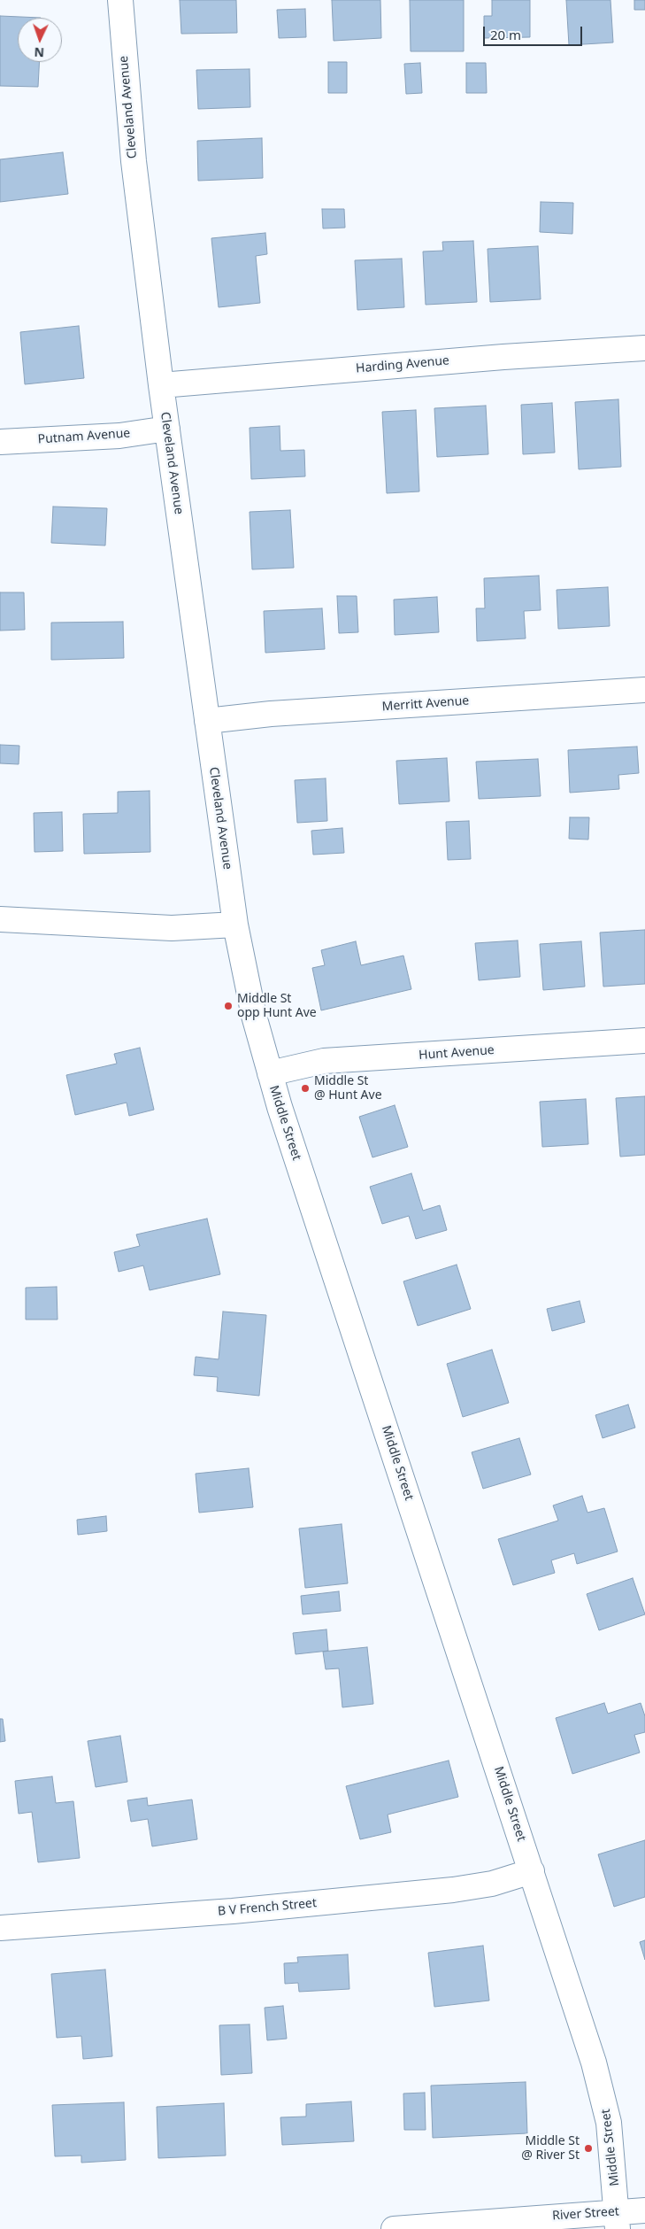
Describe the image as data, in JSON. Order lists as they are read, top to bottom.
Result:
{
  "streets": {
    "street": [
      "Cleveland Avenue",
      "Harding Avenue",
      "Putnam Avenue",
      "Merritt Avenue",
      "Hunt Avenue",
      "Middle Street",
      "B V French Street",
      "River Street"
    ]
  },
  "crossings": [
    ["Cleveland Avenue", "Harding Avenue"],
    ["Cleveland Avenue", "Putnam Avenue"],
    ["Cleveland Avenue", "Merritt Avenue"],
    ["Cleveland Avenue", "Middle Street"],
    ["Hunt Avenue", "Middle Street"],
    ["Middle Street", "B V French Street"],
    ["Middle Street", "River Street"]
  ],
  "places": ["Middle St opp Hunt Ave", "Middle St @ Hunt Ave", "Middle St @ River St"],
  "scale_bar": "20 m",
  "north": "bottom"
}
